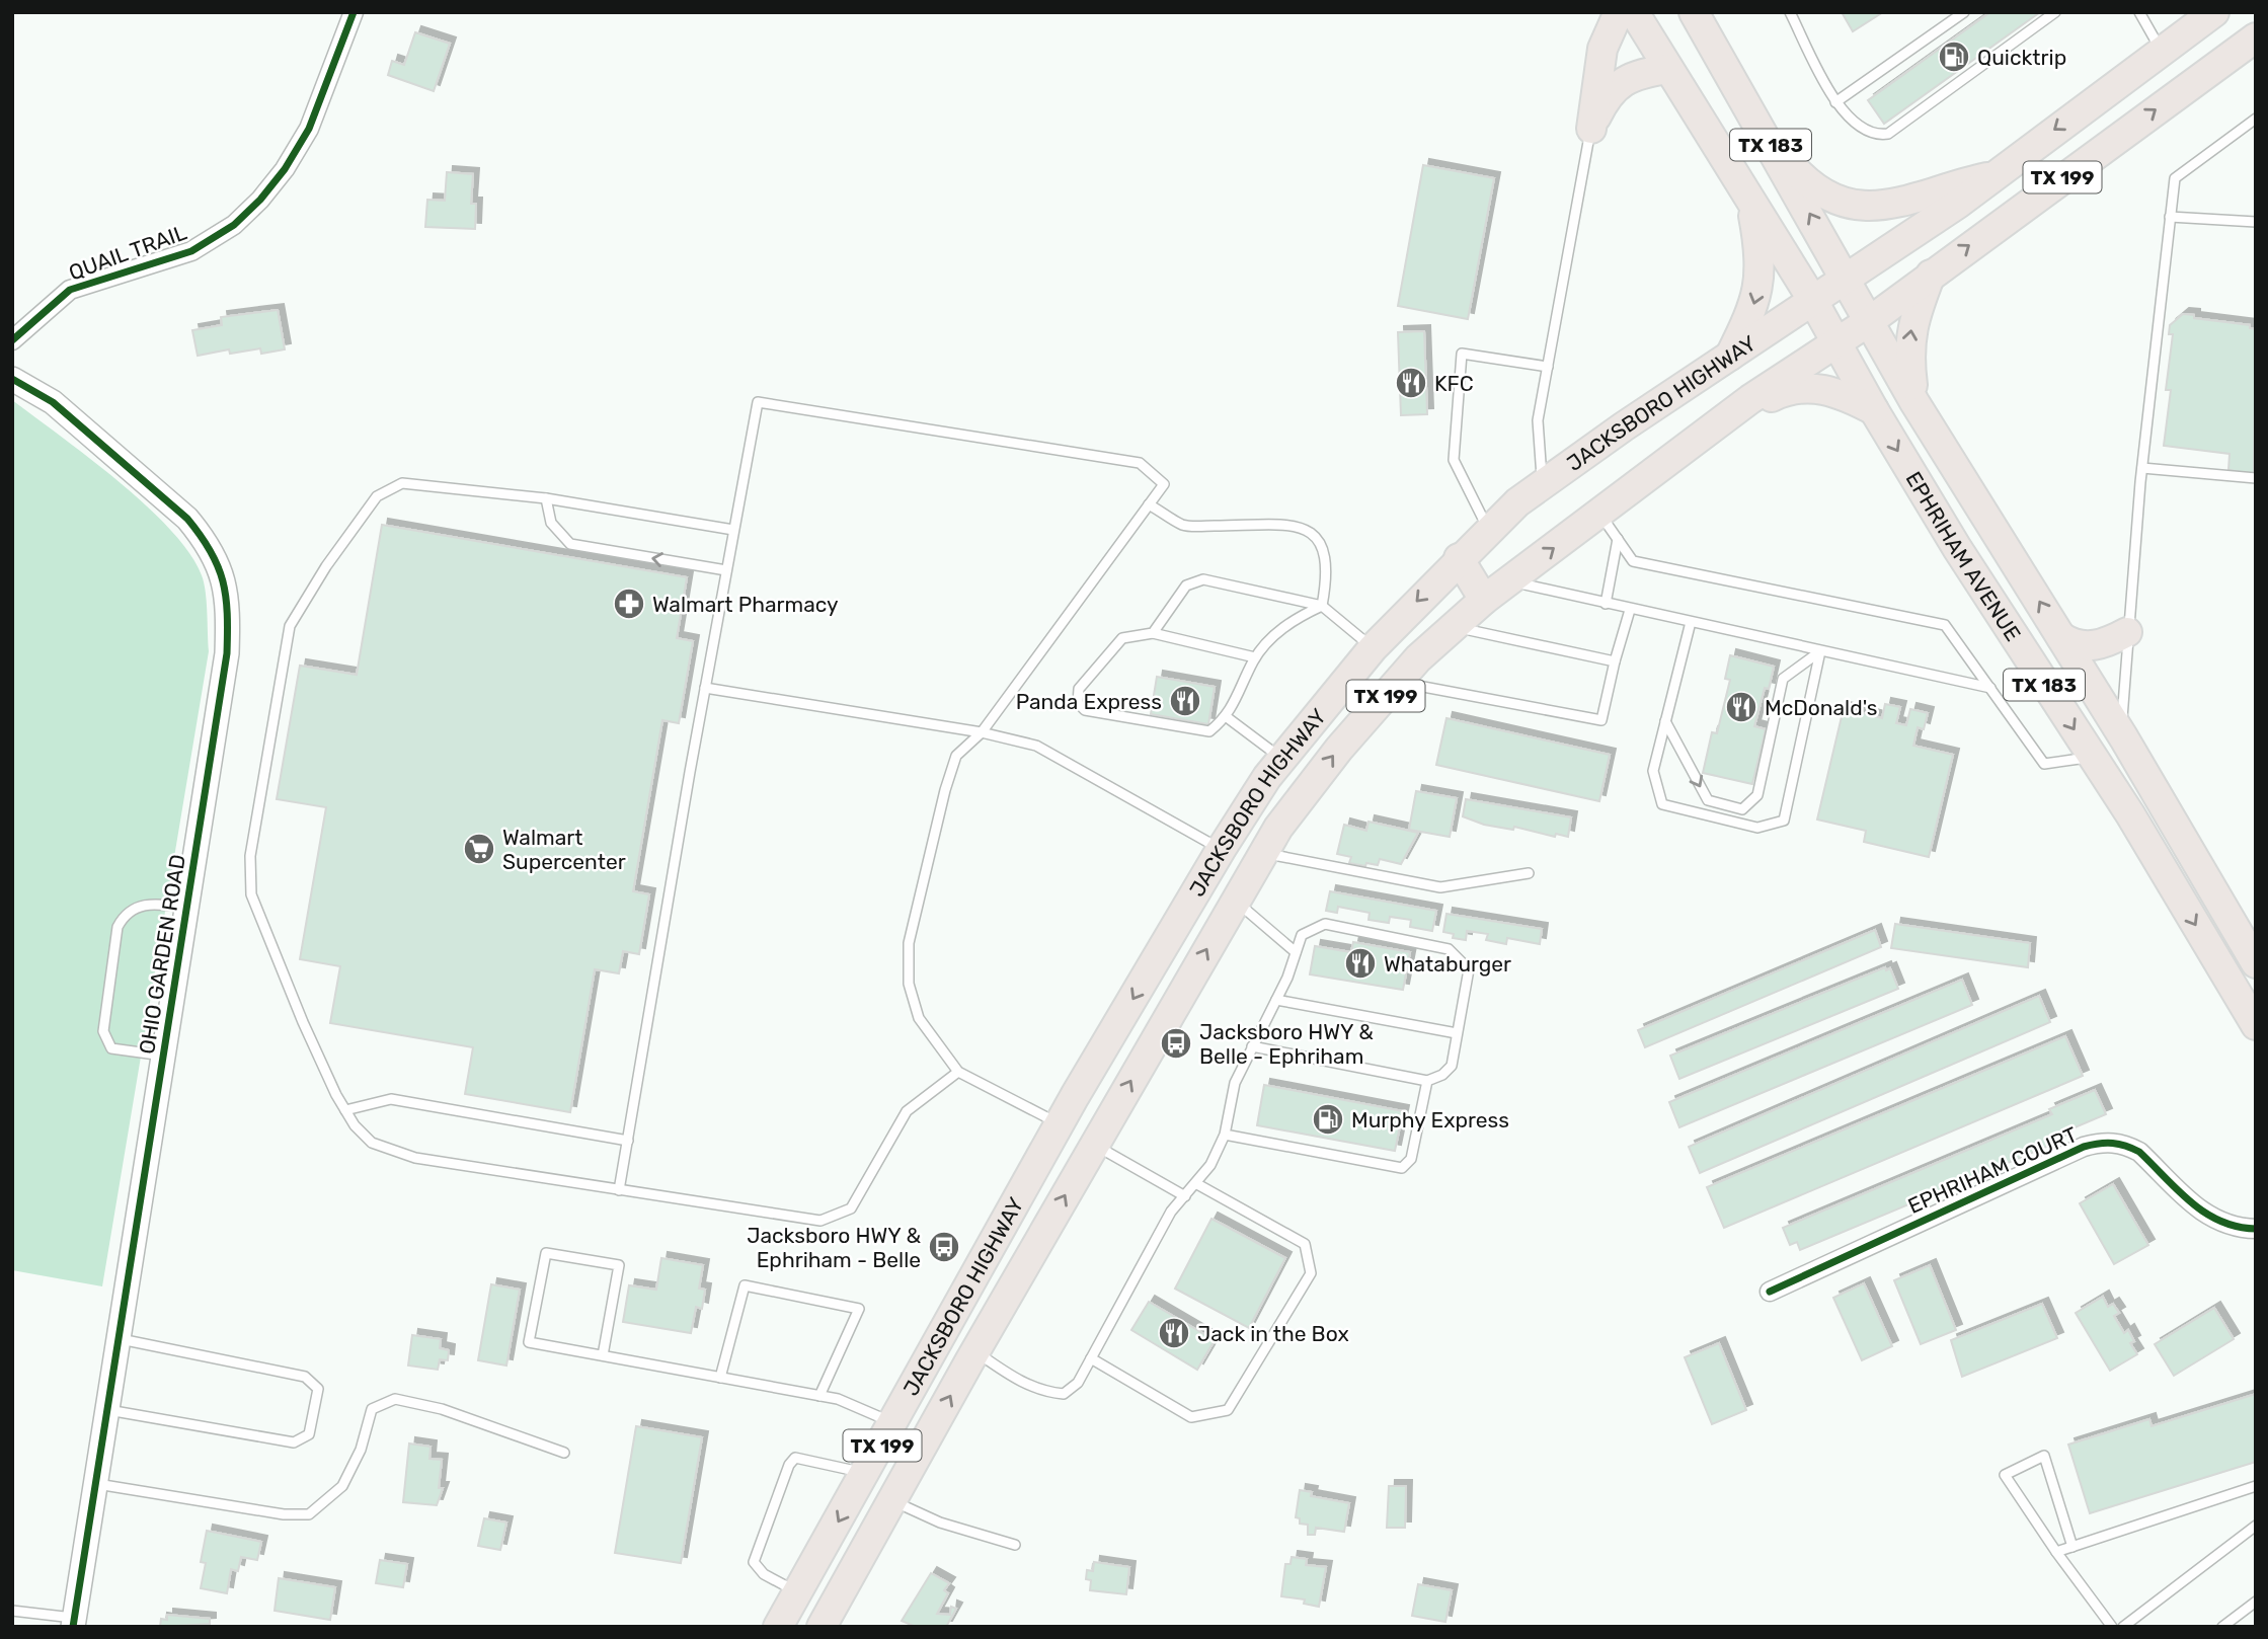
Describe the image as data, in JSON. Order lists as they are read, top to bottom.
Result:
{
  "streets": {
    "main road": [
      "TX 183",
      "TX 199",
      "JACKSBORO HIGHWAY",
      "EPHRIHAM AVENUE"
    ],
    "street": ["QUAIL TRAIL", "OHIO GARDEN ROAD", "EPHRIHAM COURT"]
  },
  "crossings": [
    ["TX 183", "JACKSBORO HIGHWAY"],
    ["TX 183", "EPHRIHAM AVENUE"],
    ["JACKSBORO HIGHWAY", "EPHRIHAM AVENUE"]
  ],
  "places": {
    "fuel station": ["Quicktrip", "Murphy Express"],
    "restaurant": [
      "KFC",
      "Panda Express",
      "McDonald's",
      "Whataburger",
      "Jack in the Box"
    ],
    "pharmacy": ["Walmart Pharmacy"],
    "supermarket": ["Walmart Supercenter"],
    "bus stop": ["Jacksboro HWY & Belle - Ephriham", "Jacksboro HWY & Ephriham - Belle"]
  }
}
